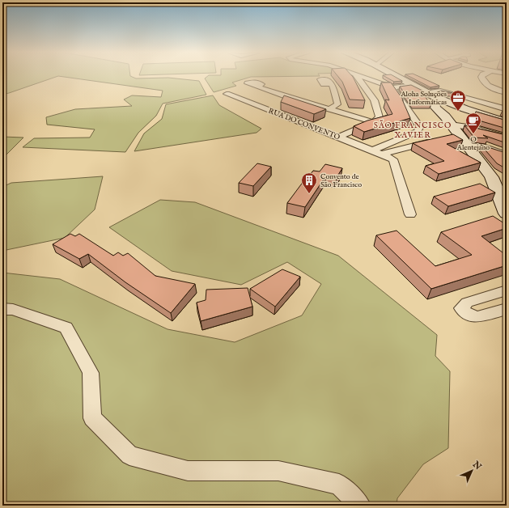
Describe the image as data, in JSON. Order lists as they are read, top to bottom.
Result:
{
  "streets": {
    "street": ["RUA DO CONVENTO"]
  },
  "districts": ["SÃO FRANCISCO XAVIER"],
  "places": {
    "office": ["Aloha Soluções Informáticas"],
    "cafe": ["O Alentejano"],
    "building": ["Convento de São Francisco"]
  },
  "north": "top right"
}
